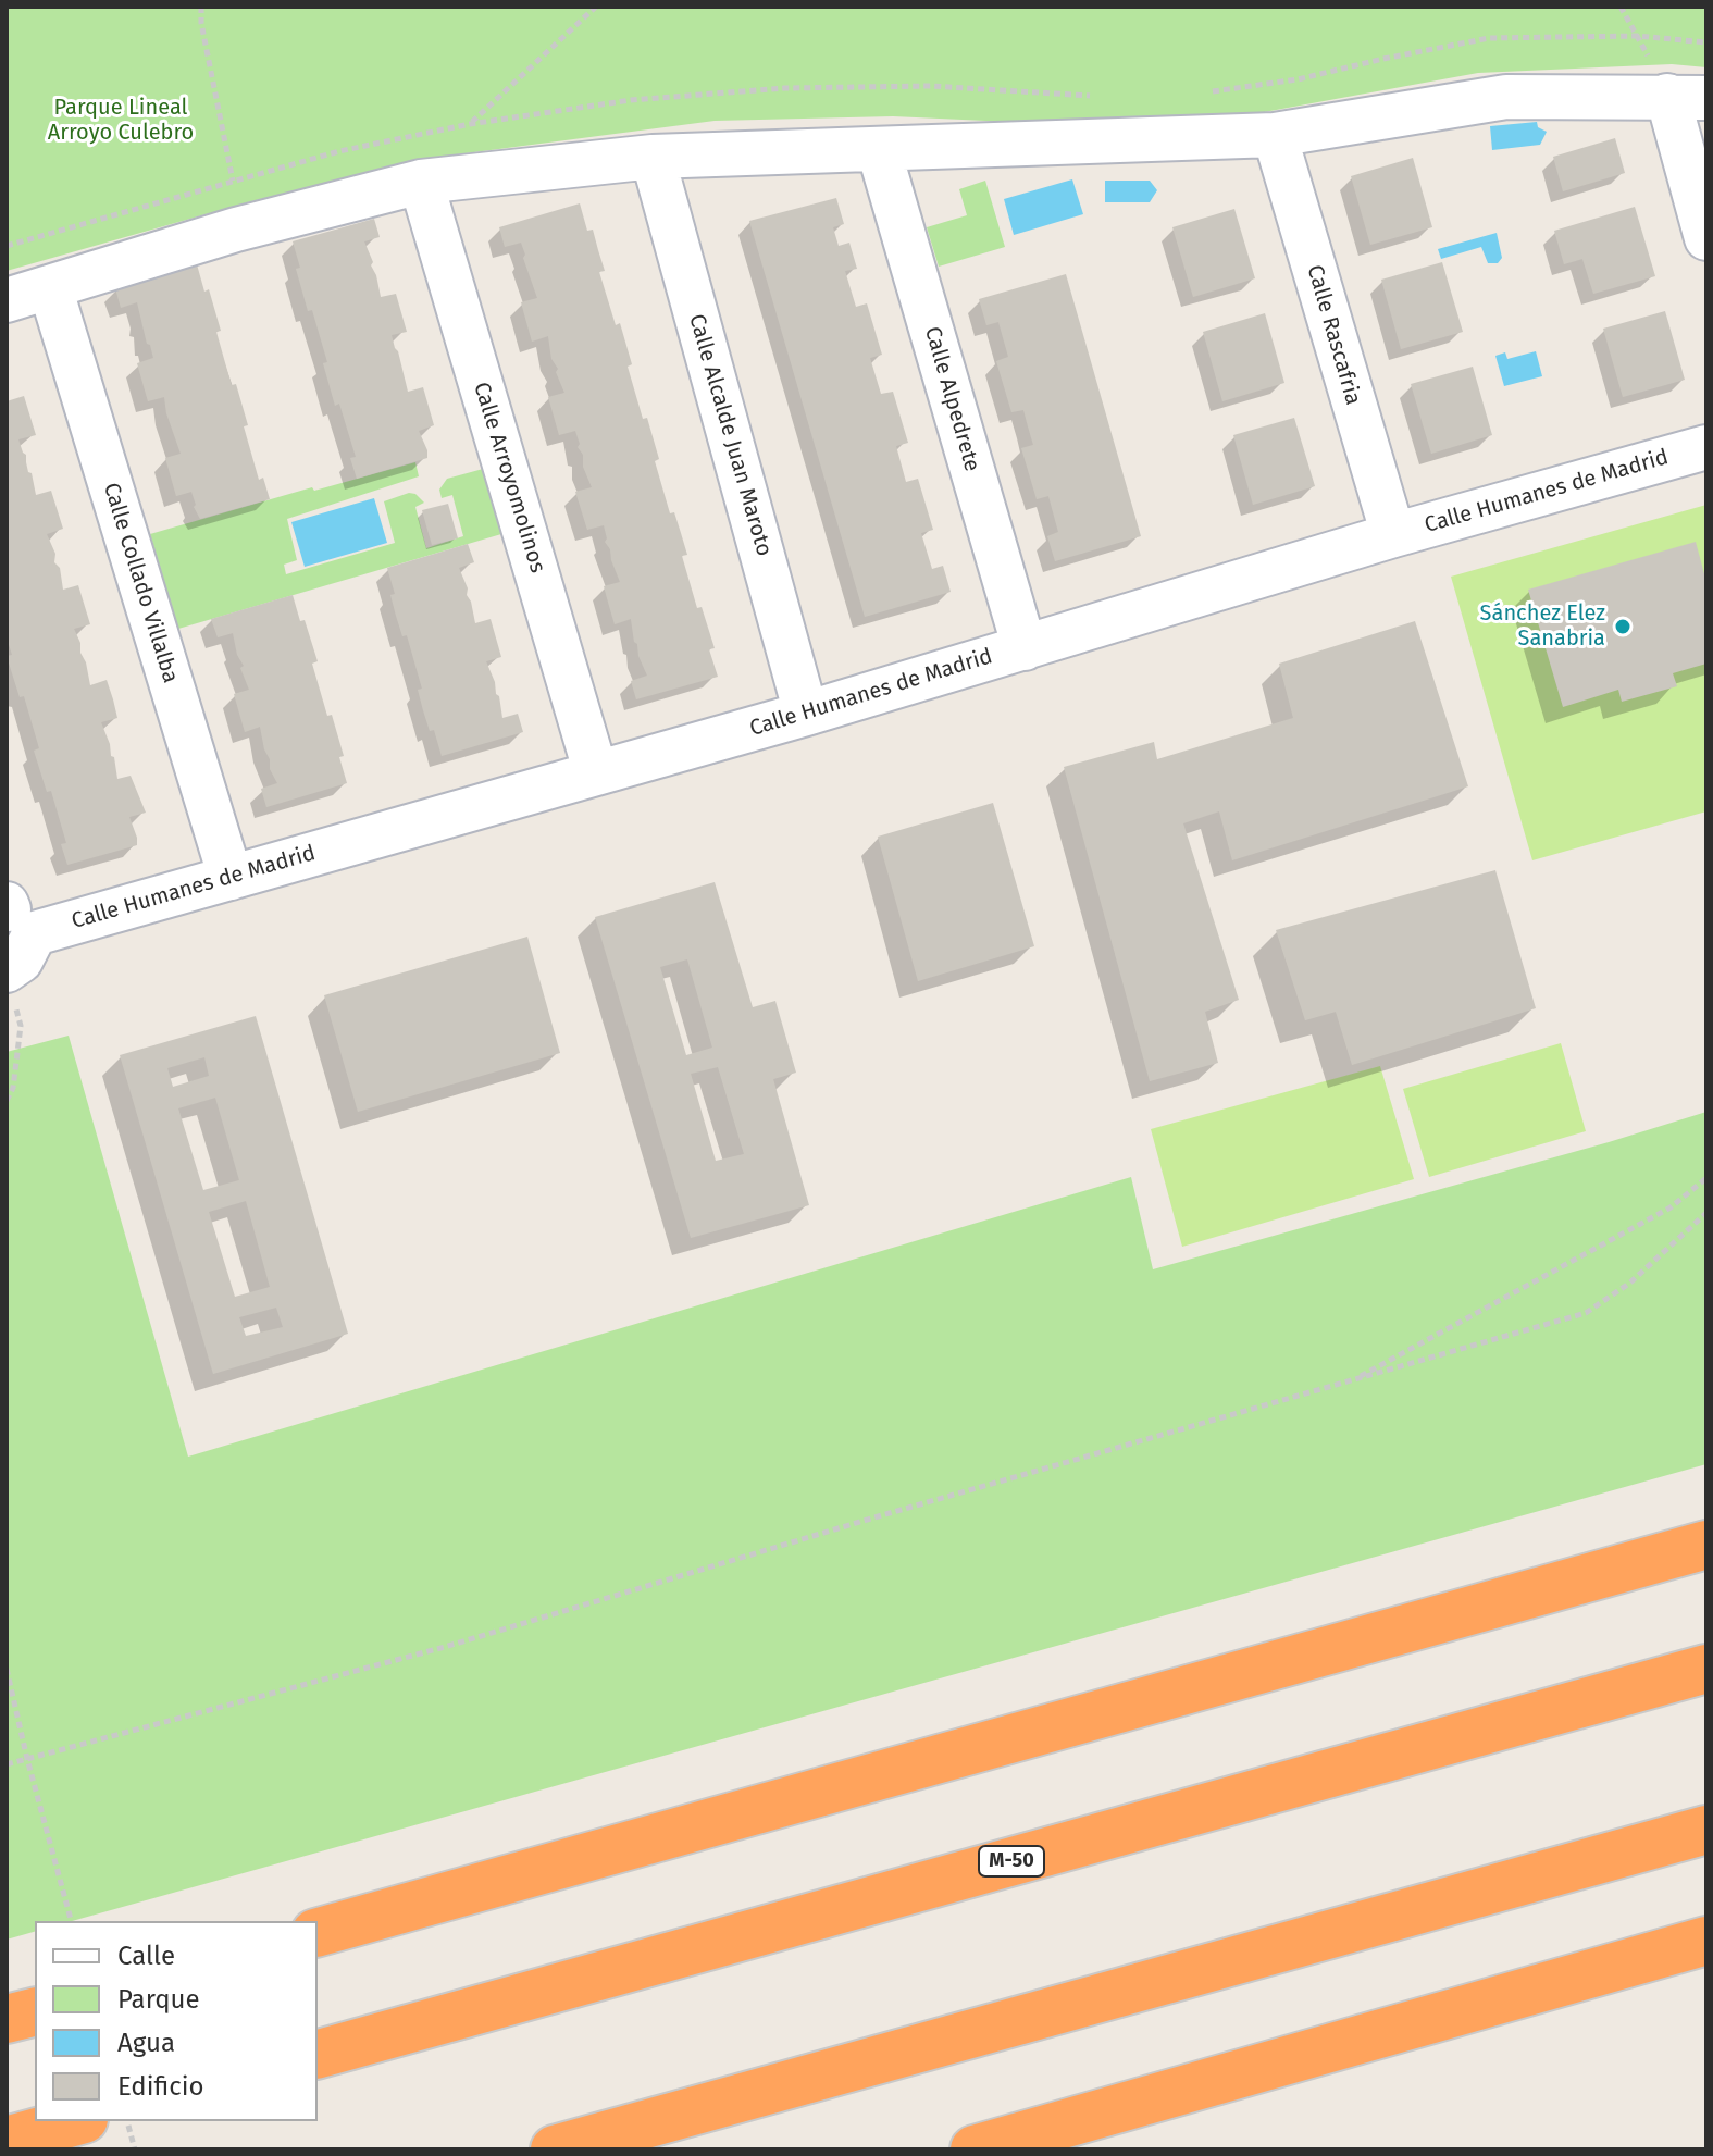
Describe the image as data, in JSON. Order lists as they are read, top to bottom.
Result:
{
  "streets": {
    "highway": ["M-50"],
    "street": [
      "Calle Rascafria",
      "Calle Alpedrete",
      "Calle Alcalde Juan Maroto",
      "Calle Arroyomolinos",
      "Calle Humanes de Madrid",
      "Calle Collado Villalba"
    ]
  },
  "crossings": [
    ["Calle Rascafria", "Calle Humanes de Madrid"],
    ["Calle Alpedrete", "Calle Humanes de Madrid"],
    ["Calle Alcalde Juan Maroto", "Calle Humanes de Madrid"],
    ["Calle Arroyomolinos", "Calle Humanes de Madrid"],
    ["Calle Humanes de Madrid", "Calle Collado Villalba"]
  ],
  "parks": ["Parque Lineal Arroyo Culebro"],
  "places": ["Sánchez Elez Sanabria"],
  "legend": [
    "Calle",
    "Parque",
    "Agua",
    "Edificio"
  ]
}
